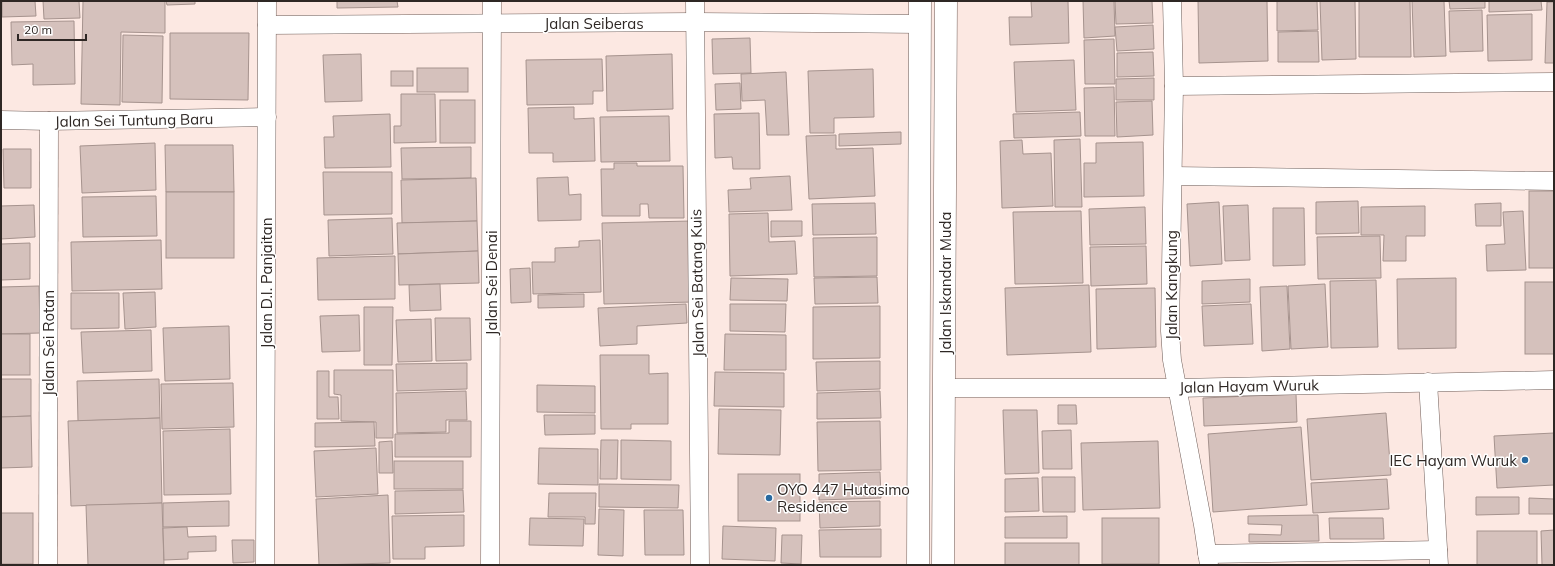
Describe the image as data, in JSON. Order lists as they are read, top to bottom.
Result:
{
  "streets": {
    "main road": ["Jalan Iskandar Muda"],
    "street": [
      "Jalan Seiberas",
      "Jalan Sei Tuntung Baru",
      "Jalan D.I. Panjaitan",
      "Jalan Sei Denai",
      "Jalan Sei Batang Kuis",
      "Jalan Kangkung",
      "Jalan Sei Rotan",
      "Jalan Hayam Wuruk"
    ]
  },
  "crossings": [
    ["Jalan Seiberas", "Jalan D.I. Panjaitan"],
    ["Jalan Seiberas", "Jalan Sei Denai"],
    ["Jalan Seiberas", "Jalan Sei Batang Kuis"],
    ["Jalan Seiberas", "Jalan Iskandar Muda"],
    ["Jalan Sei Tuntung Baru", "Jalan D.I. Panjaitan"],
    ["Jalan Sei Tuntung Baru", "Jalan Sei Rotan"],
    ["Jalan Iskandar Muda", "Jalan Hayam Wuruk"],
    ["Jalan Kangkung", "Jalan Hayam Wuruk"]
  ],
  "places": ["IEC Hayam Wuruk", "OYO 447 Hutasimo Residence"],
  "scale_bar": "20 m"
}
